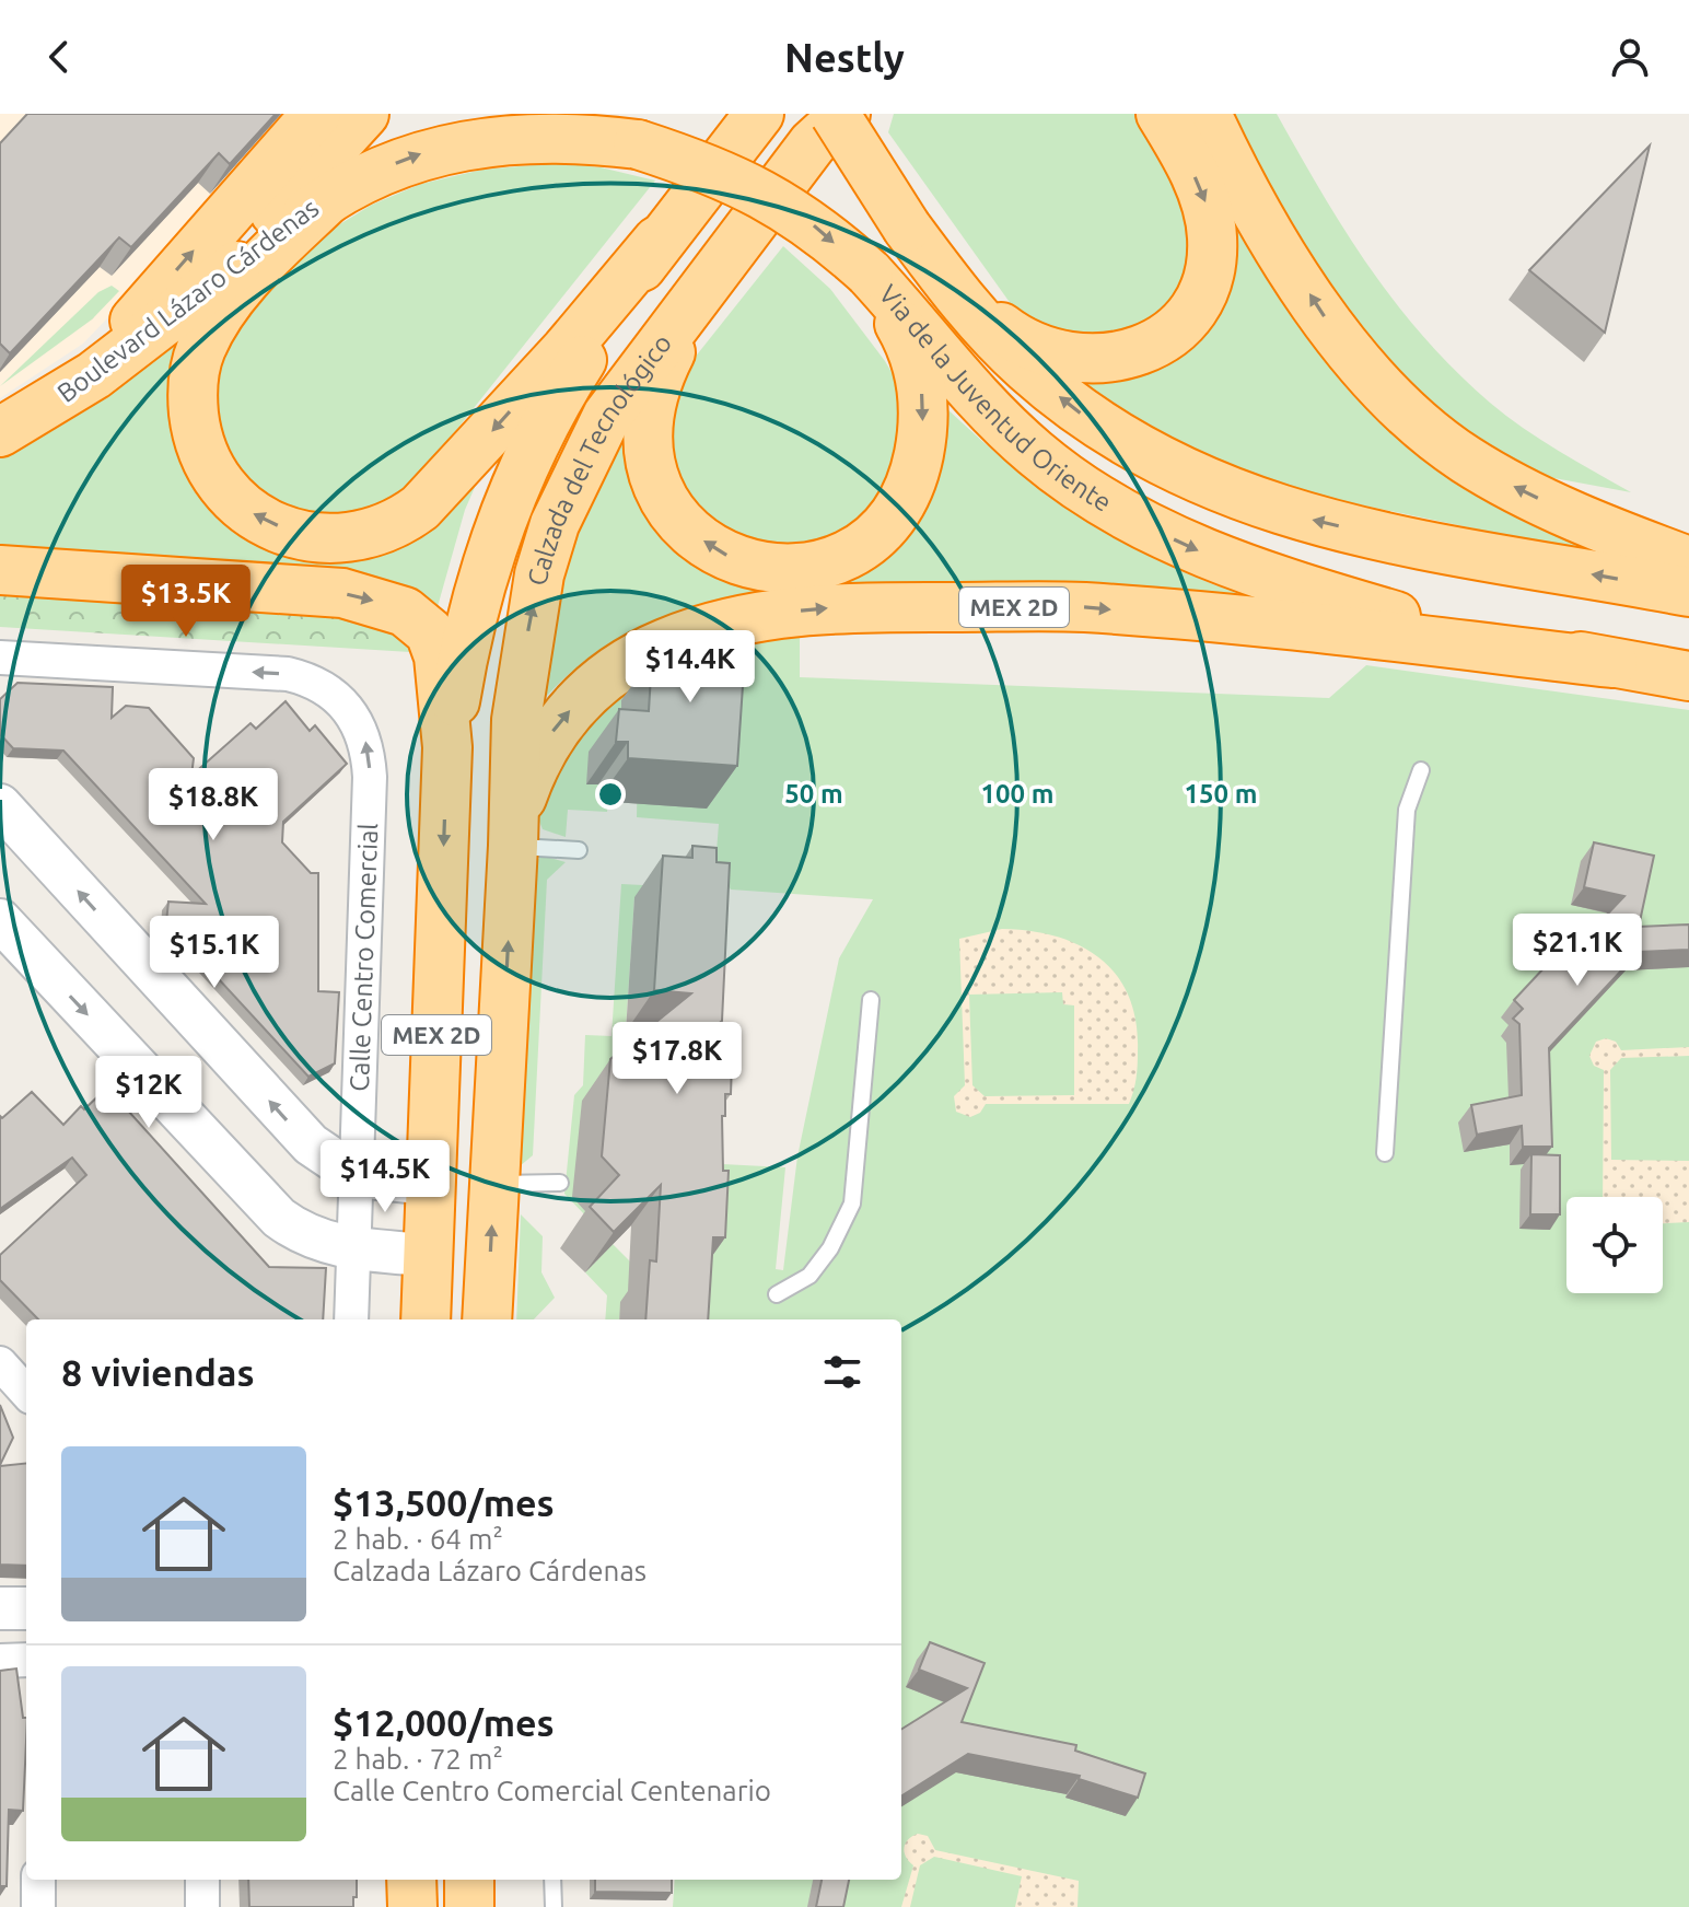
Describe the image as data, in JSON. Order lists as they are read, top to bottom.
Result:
{
  "streets": {
    "highway": [
      "Boulevard Lázaro Cárdenas",
      "Via de la Juventud Oriente",
      "Calzada del Tecnológico",
      "MEX 2D"
    ],
    "street": ["Calle Centro Comercial"]
  },
  "crossings": [
    ["Boulevard Lázaro Cárdenas", "Via de la Juventud Oriente"],
    ["Via de la Juventud Oriente", "Calzada del Tecnológico"],
    ["Via de la Juventud Oriente", "MEX 2D"],
    ["Calzada del Tecnológico", "MEX 2D"]
  ],
  "page": {
    "header": "Nestly",
    "price": [
      "$13.5K",
      "$14.4K",
      "$18.8K",
      "$21.1K",
      "$15.1K",
      "$17.8K",
      "$12K",
      "$14.5K"
    ],
    "heading": "8 viviendas",
    "list": [
      {
        "name": "$13,500/mes",
        "note": "2 hab. · 64 m² · Calzada Lázaro Cárdenas"
      },
      {
        "name": "$12,000/mes",
        "note": "2 hab. · 72 m² · Calle Centro Comercial Centenario"
      }
    ]
  },
  "rings": ["50 m", "100 m", "150 m"]
}
